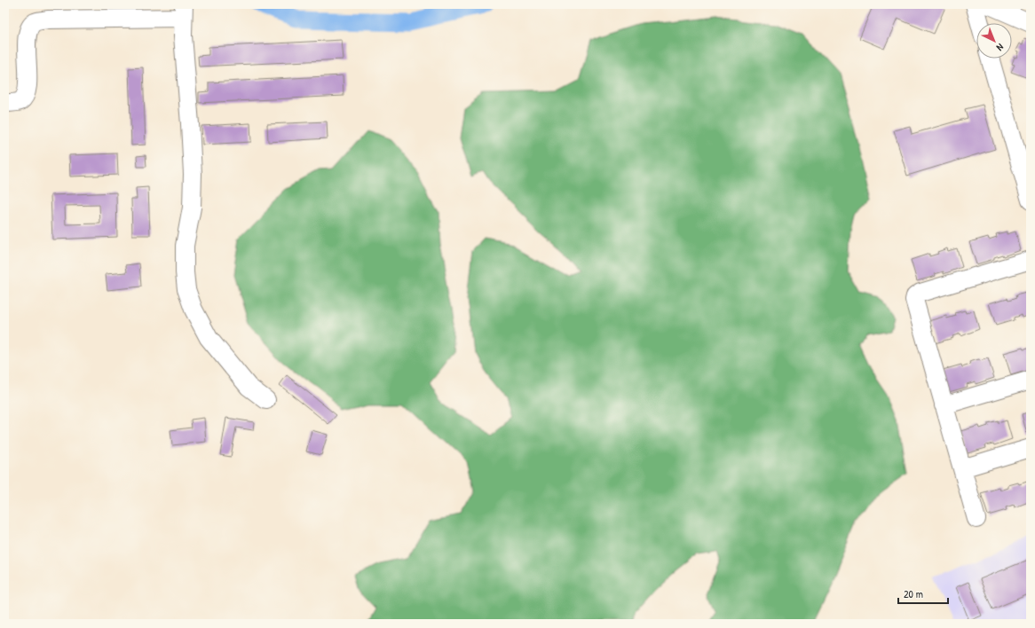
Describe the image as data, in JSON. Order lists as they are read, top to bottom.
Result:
{
  "scale_bar": "20 m",
  "north": "bottom right"
}
